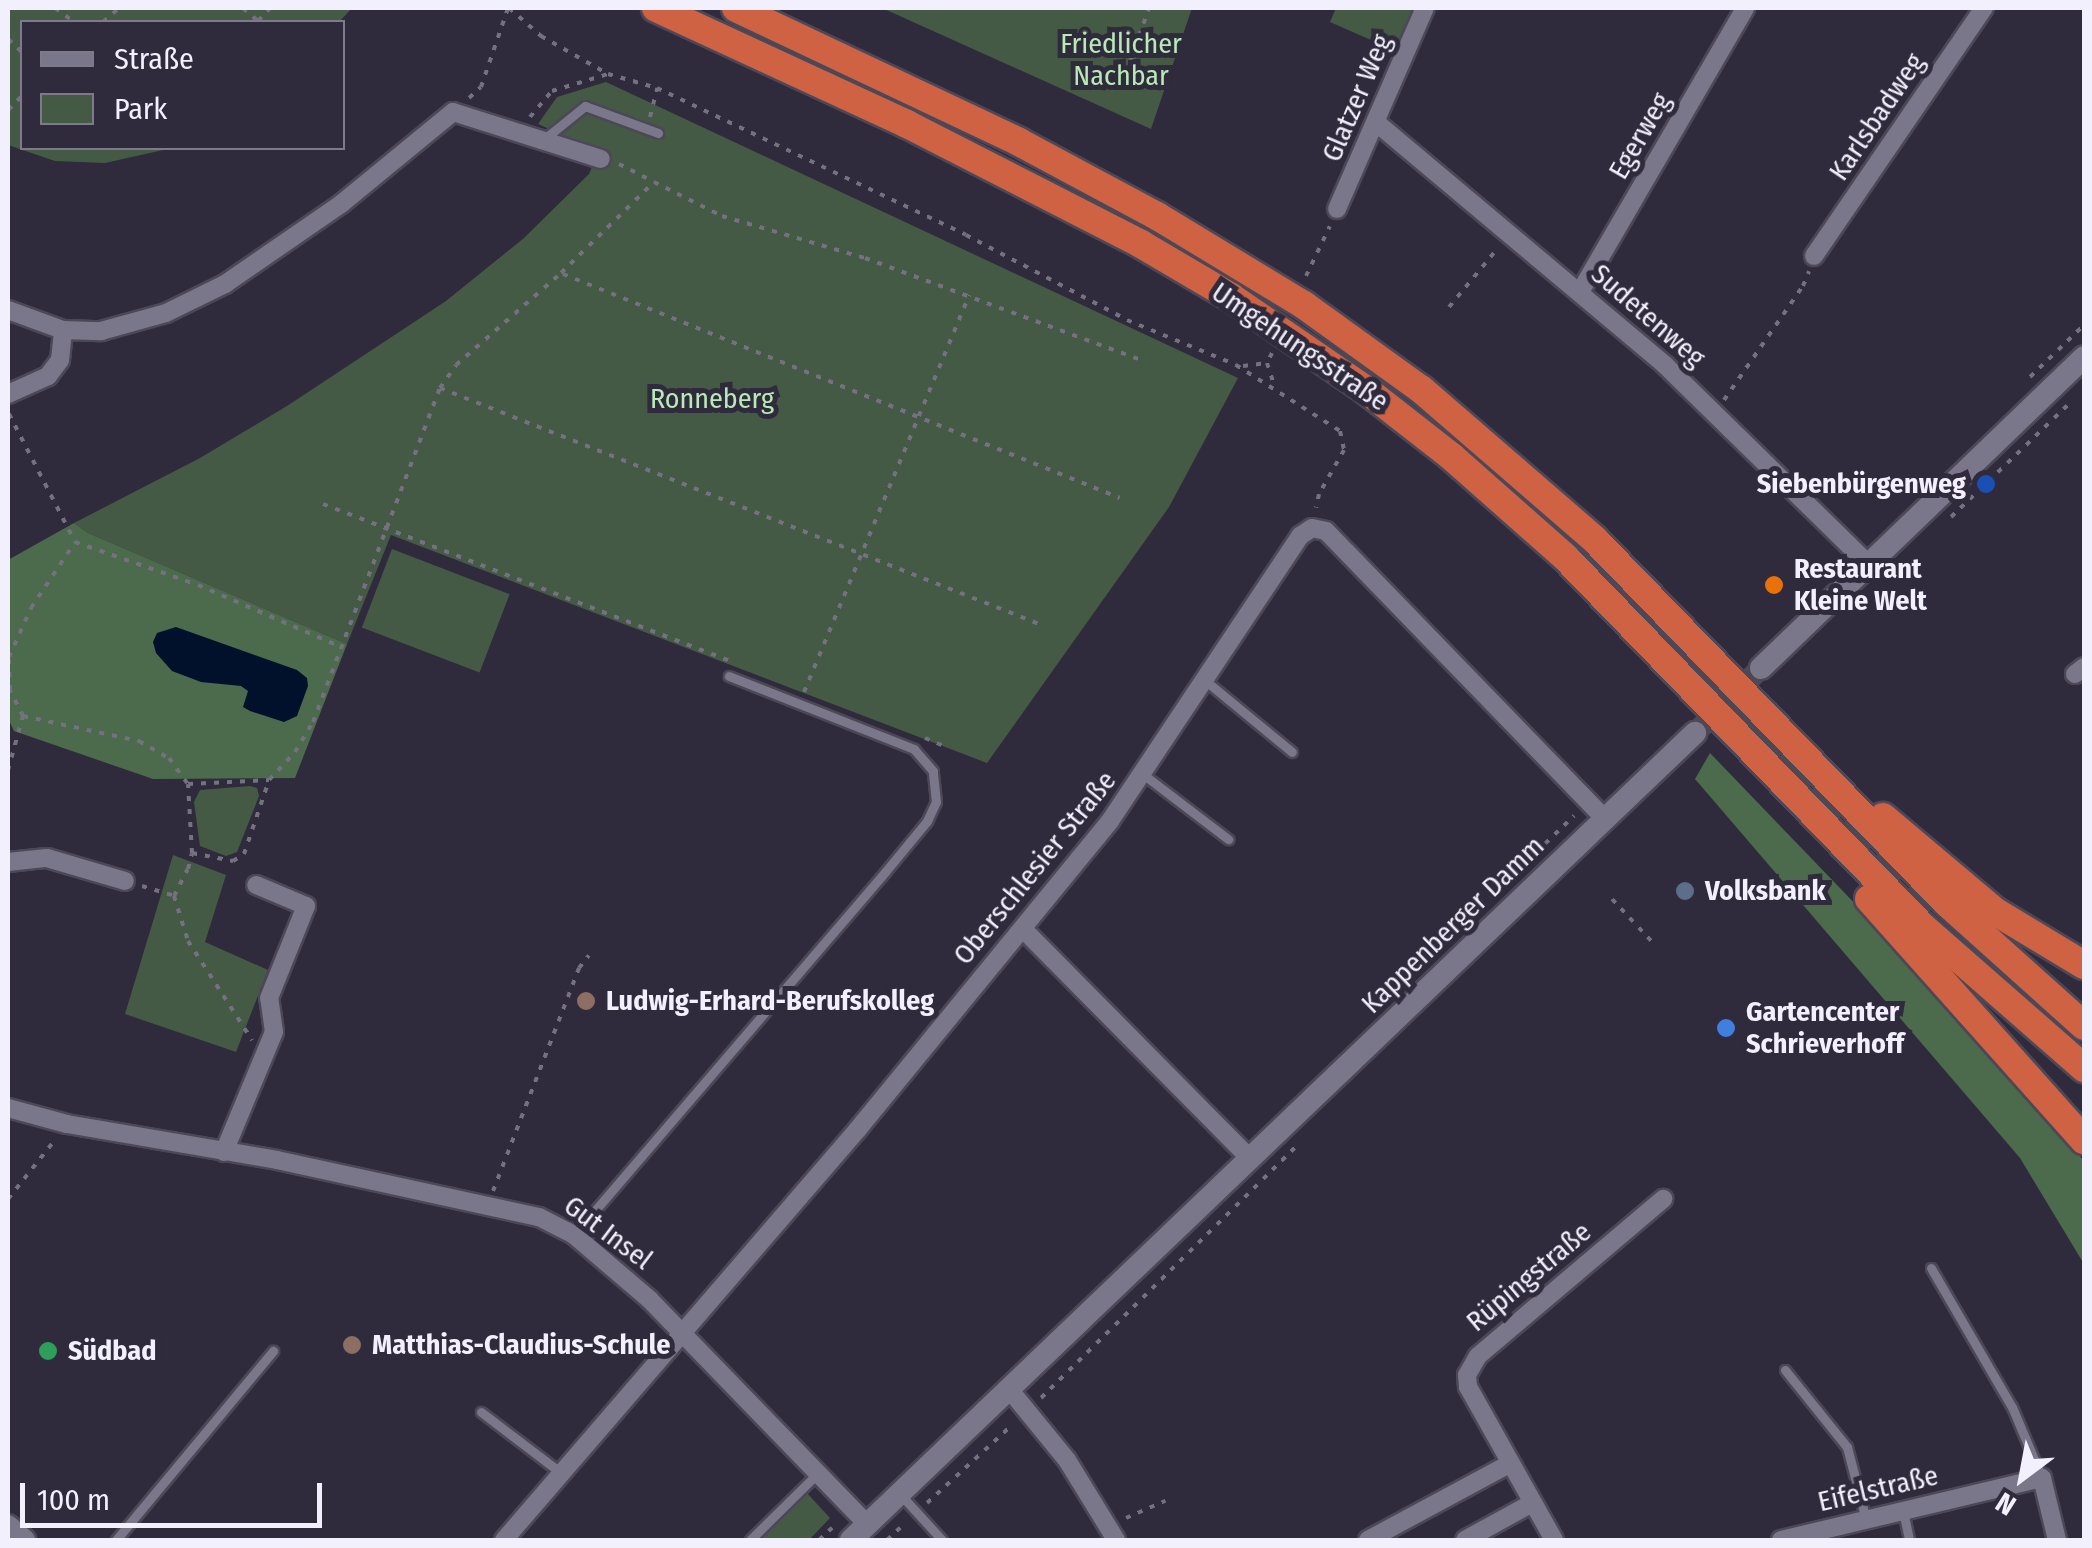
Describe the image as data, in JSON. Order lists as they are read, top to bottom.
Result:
{
  "streets": {
    "highway": ["Umgehungsstraße"],
    "main road": ["Kappenberger Damm"],
    "street": [
      "Glatzer Weg",
      "Karlsbadweg",
      "Egerweg",
      "Sudetenweg",
      "Oberschlesier Straße",
      "Gut Insel",
      "Rüpingstraße",
      "Eifelstraße"
    ]
  },
  "crossings": [
    ["Glatzer Weg", "Sudetenweg"],
    ["Egerweg", "Sudetenweg"],
    ["Oberschlesier Straße", "Gut Insel"],
    ["Kappenberger Damm", "Gut Insel"]
  ],
  "parks": ["Friedlicher Nachbar", "Ronneberg"],
  "places": [
    "Siebenbürgenweg",
    "Restaurant Kleine Welt",
    "Volksbank",
    "Ludwig-Erhard-Berufskolleg",
    "Gartencenter Schrieverhoff",
    "Matthias-Claudius-Schule",
    "Südbad"
  ],
  "legend": ["Straße", "Park"],
  "scale_bar": "100 m",
  "north": "bottom left"
}
